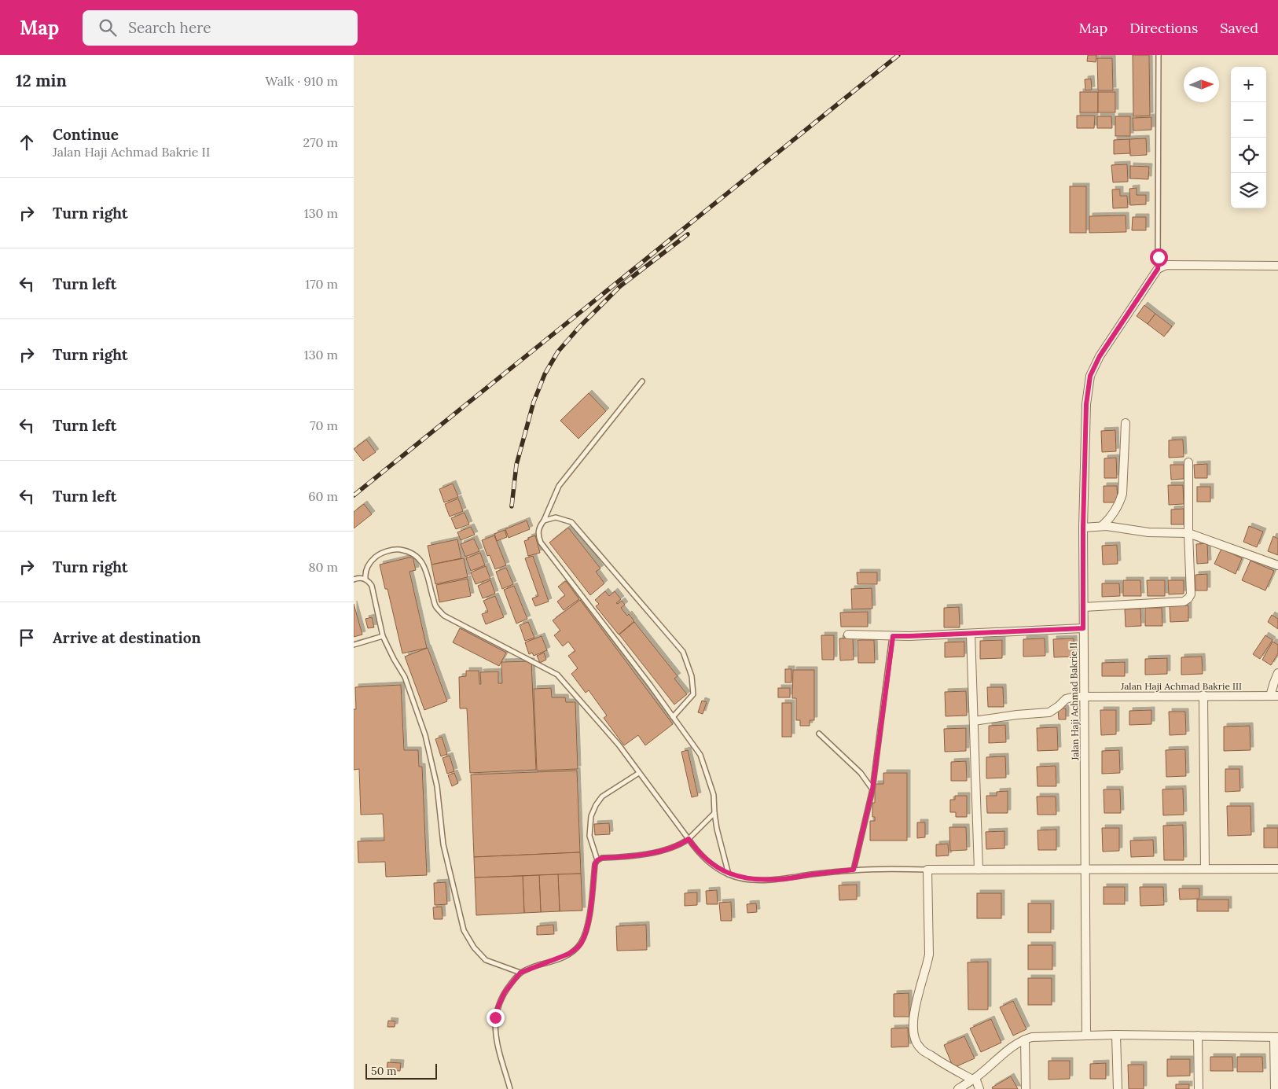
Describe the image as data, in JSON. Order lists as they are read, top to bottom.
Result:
{
  "streets": {
    "street": ["Jalan Haji Achmad Bakrie III", "Jalan Haji Achmad Bakrie II"]
  },
  "crossings": [
    ["Jalan Haji Achmad Bakrie III", "Jalan Haji Achmad Bakrie II"]
  ],
  "scale_bar": "50 m",
  "north": "right",
  "page": {
    "header": "Map",
    "search": "Search here",
    "nav": ["Map", "Directions", "Saved"],
    "heading": ["12 min", "Walk · 910 m"],
    "map_buttons": ["+", "−"],
    "list": [
      ["Continue", "Jalan Haji Achmad Bakrie II", "270 m"],
      ["Turn right", "130 m"],
      ["Turn left", "170 m"],
      ["Turn right", "130 m"],
      ["Turn left", "70 m"],
      ["Turn left", "60 m"],
      ["Turn right", "80 m"],
      "Arrive at destination"
    ],
    "scale": "50 m"
  }
}
